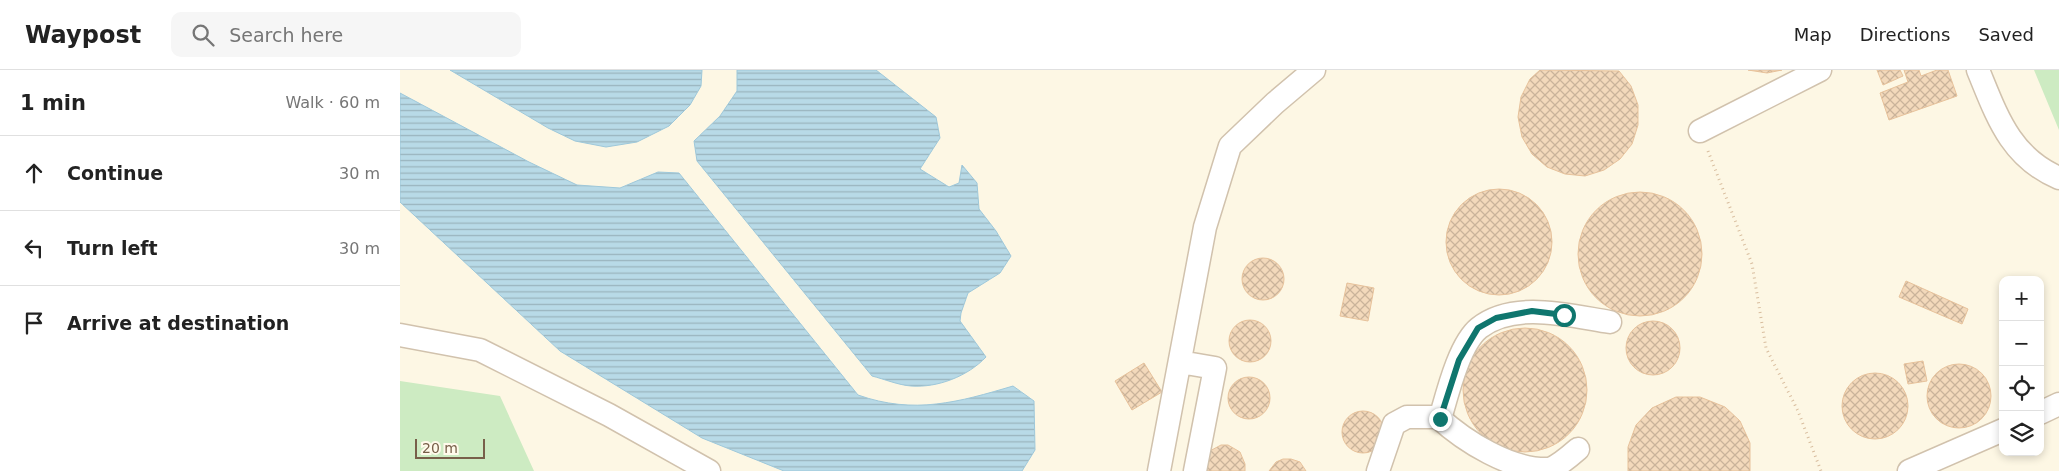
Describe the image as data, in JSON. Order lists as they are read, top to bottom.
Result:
{
  "scale_bar": "20 m",
  "page": {
    "header": "Waypost",
    "search": "Search here",
    "nav": ["Map", "Directions", "Saved"],
    "heading": ["1 min", "Walk · 60 m"],
    "list": [
      ["Continue", "30 m"],
      ["Turn left", "30 m"],
      "Arrive at destination"
    ],
    "map_buttons": ["+", "−"],
    "scale": "20 m"
  }
}
